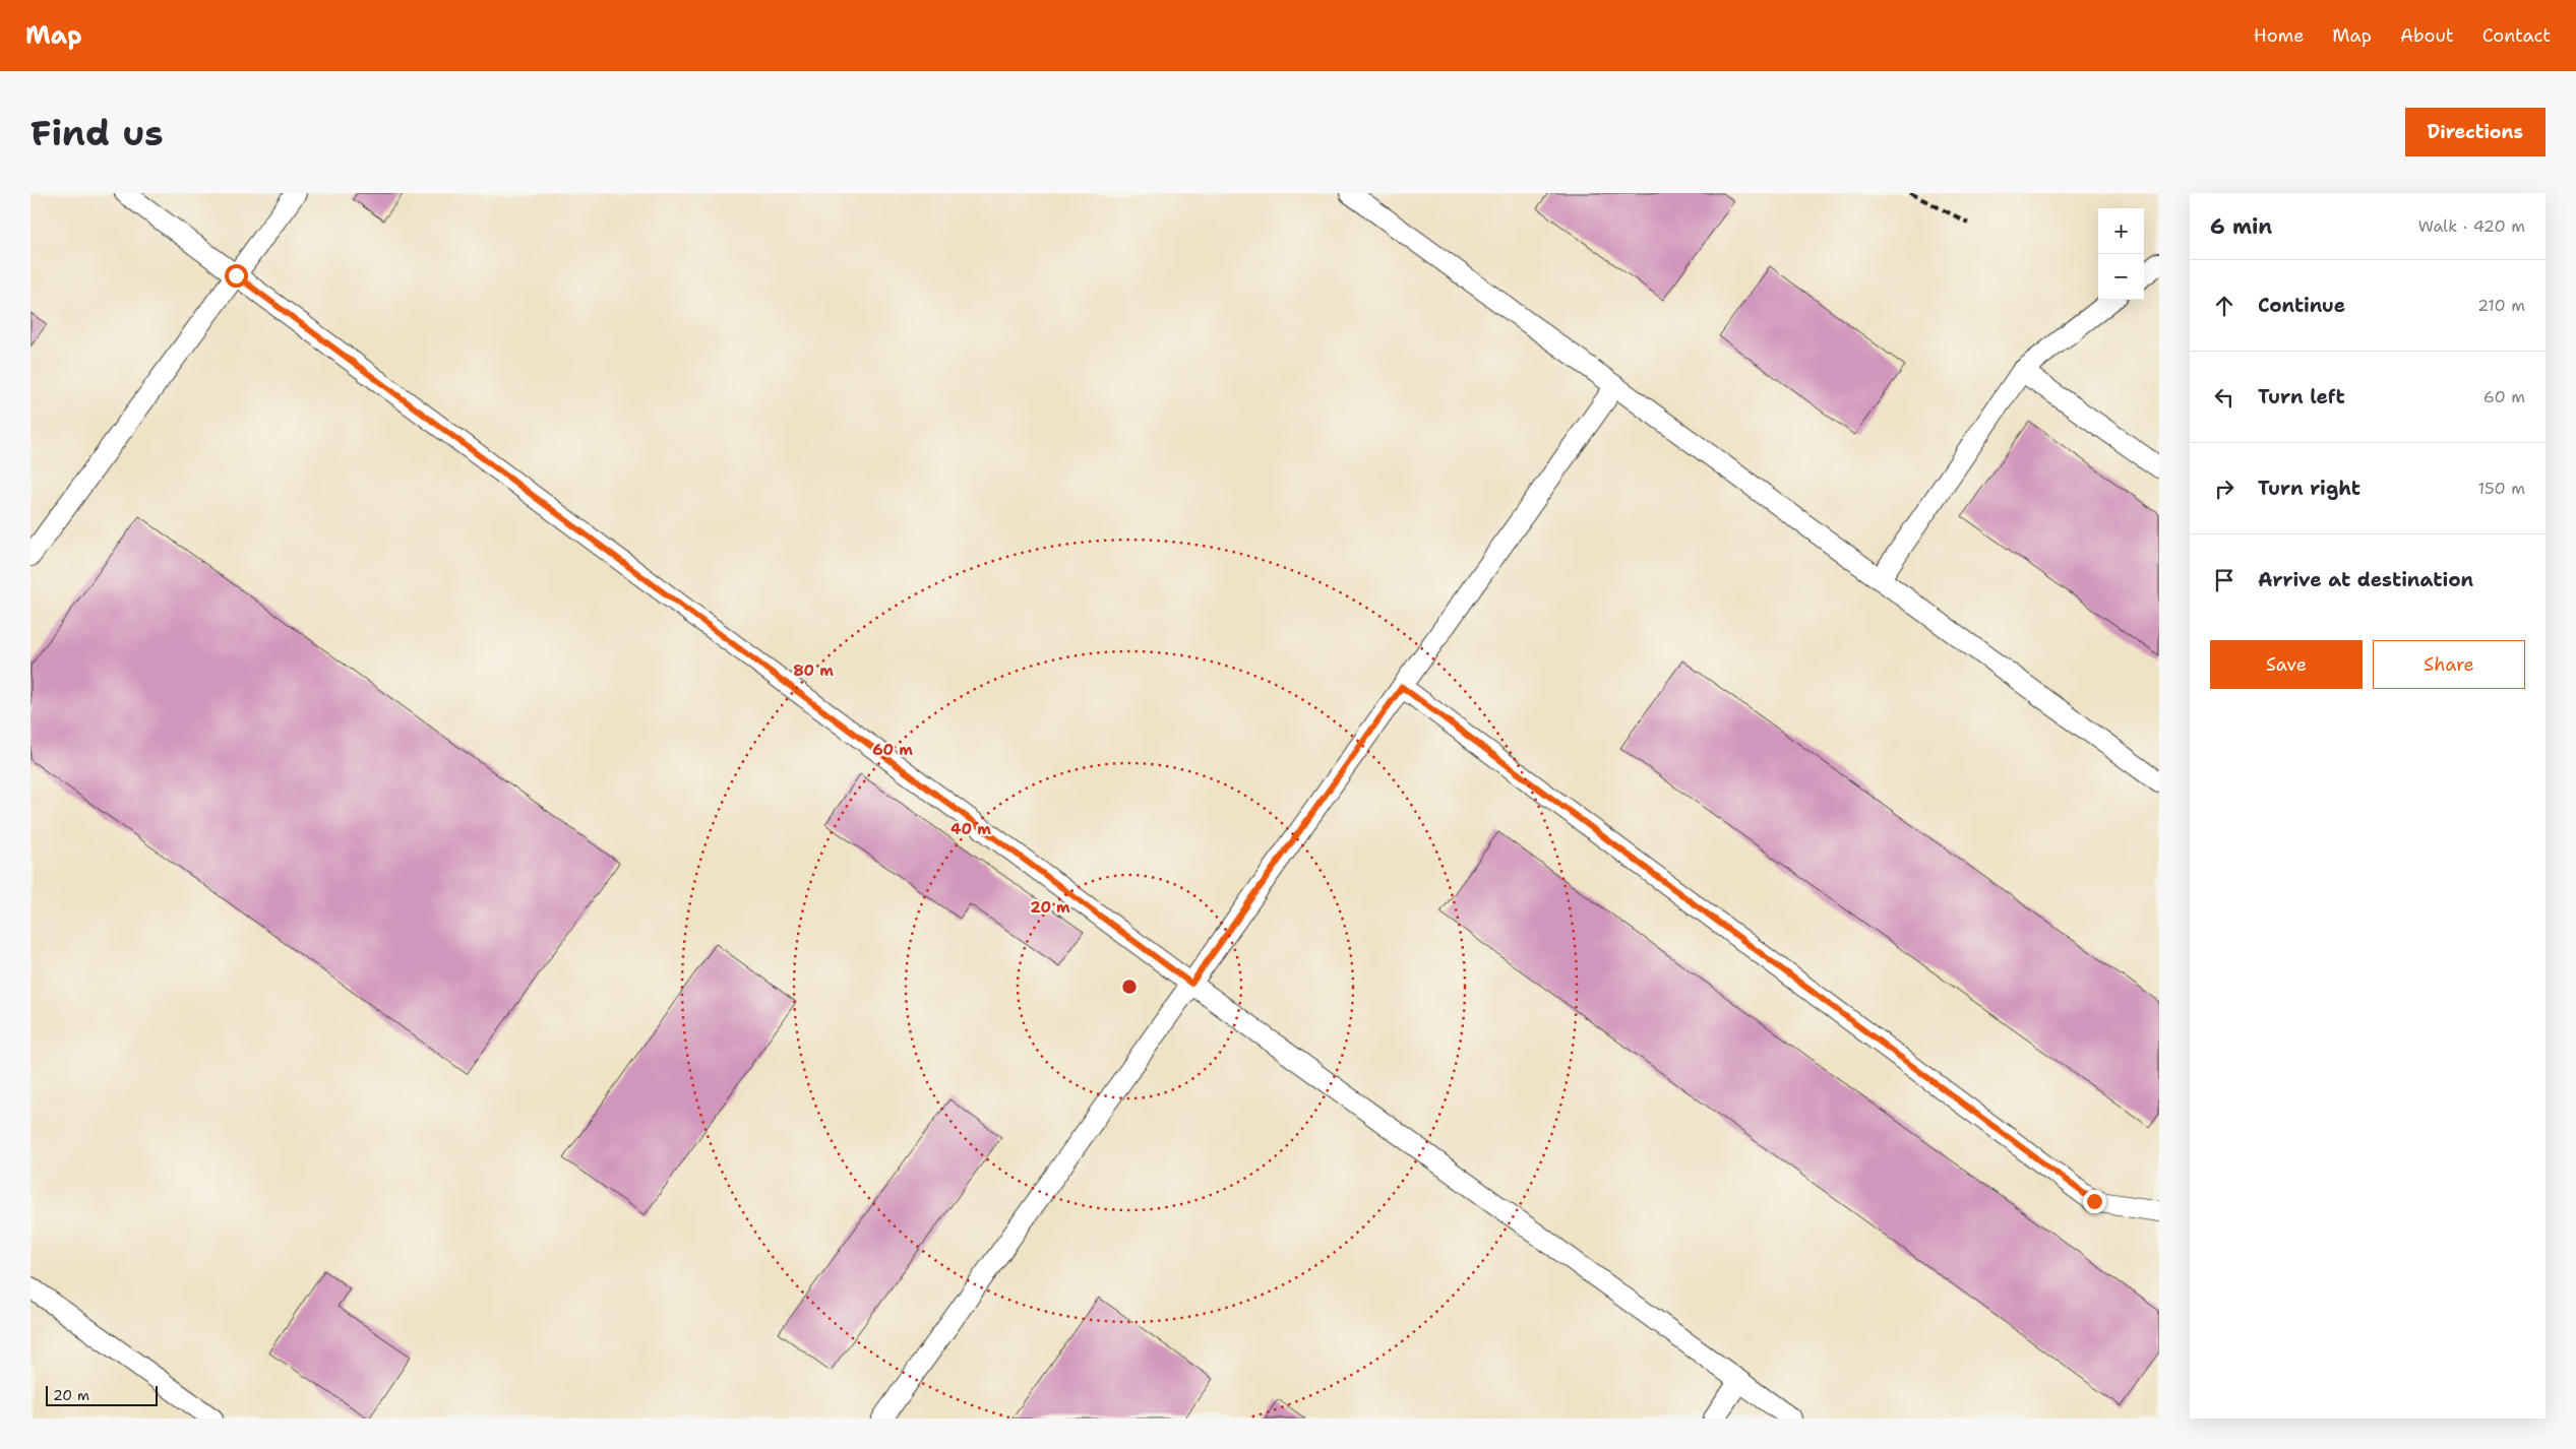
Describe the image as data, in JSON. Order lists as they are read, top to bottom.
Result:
{
  "scale_bar": "20 m",
  "page": {
    "header": "Map",
    "nav": [
      "Home",
      "Map",
      "About",
      "Contact"
    ],
    "buttons": [
      "Directions",
      ["Save", "Share"]
    ],
    "title": "Find us",
    "heading": ["6 min", "Walk · 420 m"],
    "map_buttons": ["+", "−"],
    "list": [
      ["Continue", "210 m"],
      ["Turn left", "60 m"],
      ["Turn right", "150 m"],
      "Arrive at destination"
    ],
    "scale": "20 m"
  },
  "rings": [
    "80 m",
    "60 m",
    "40 m",
    "20 m"
  ]
}
